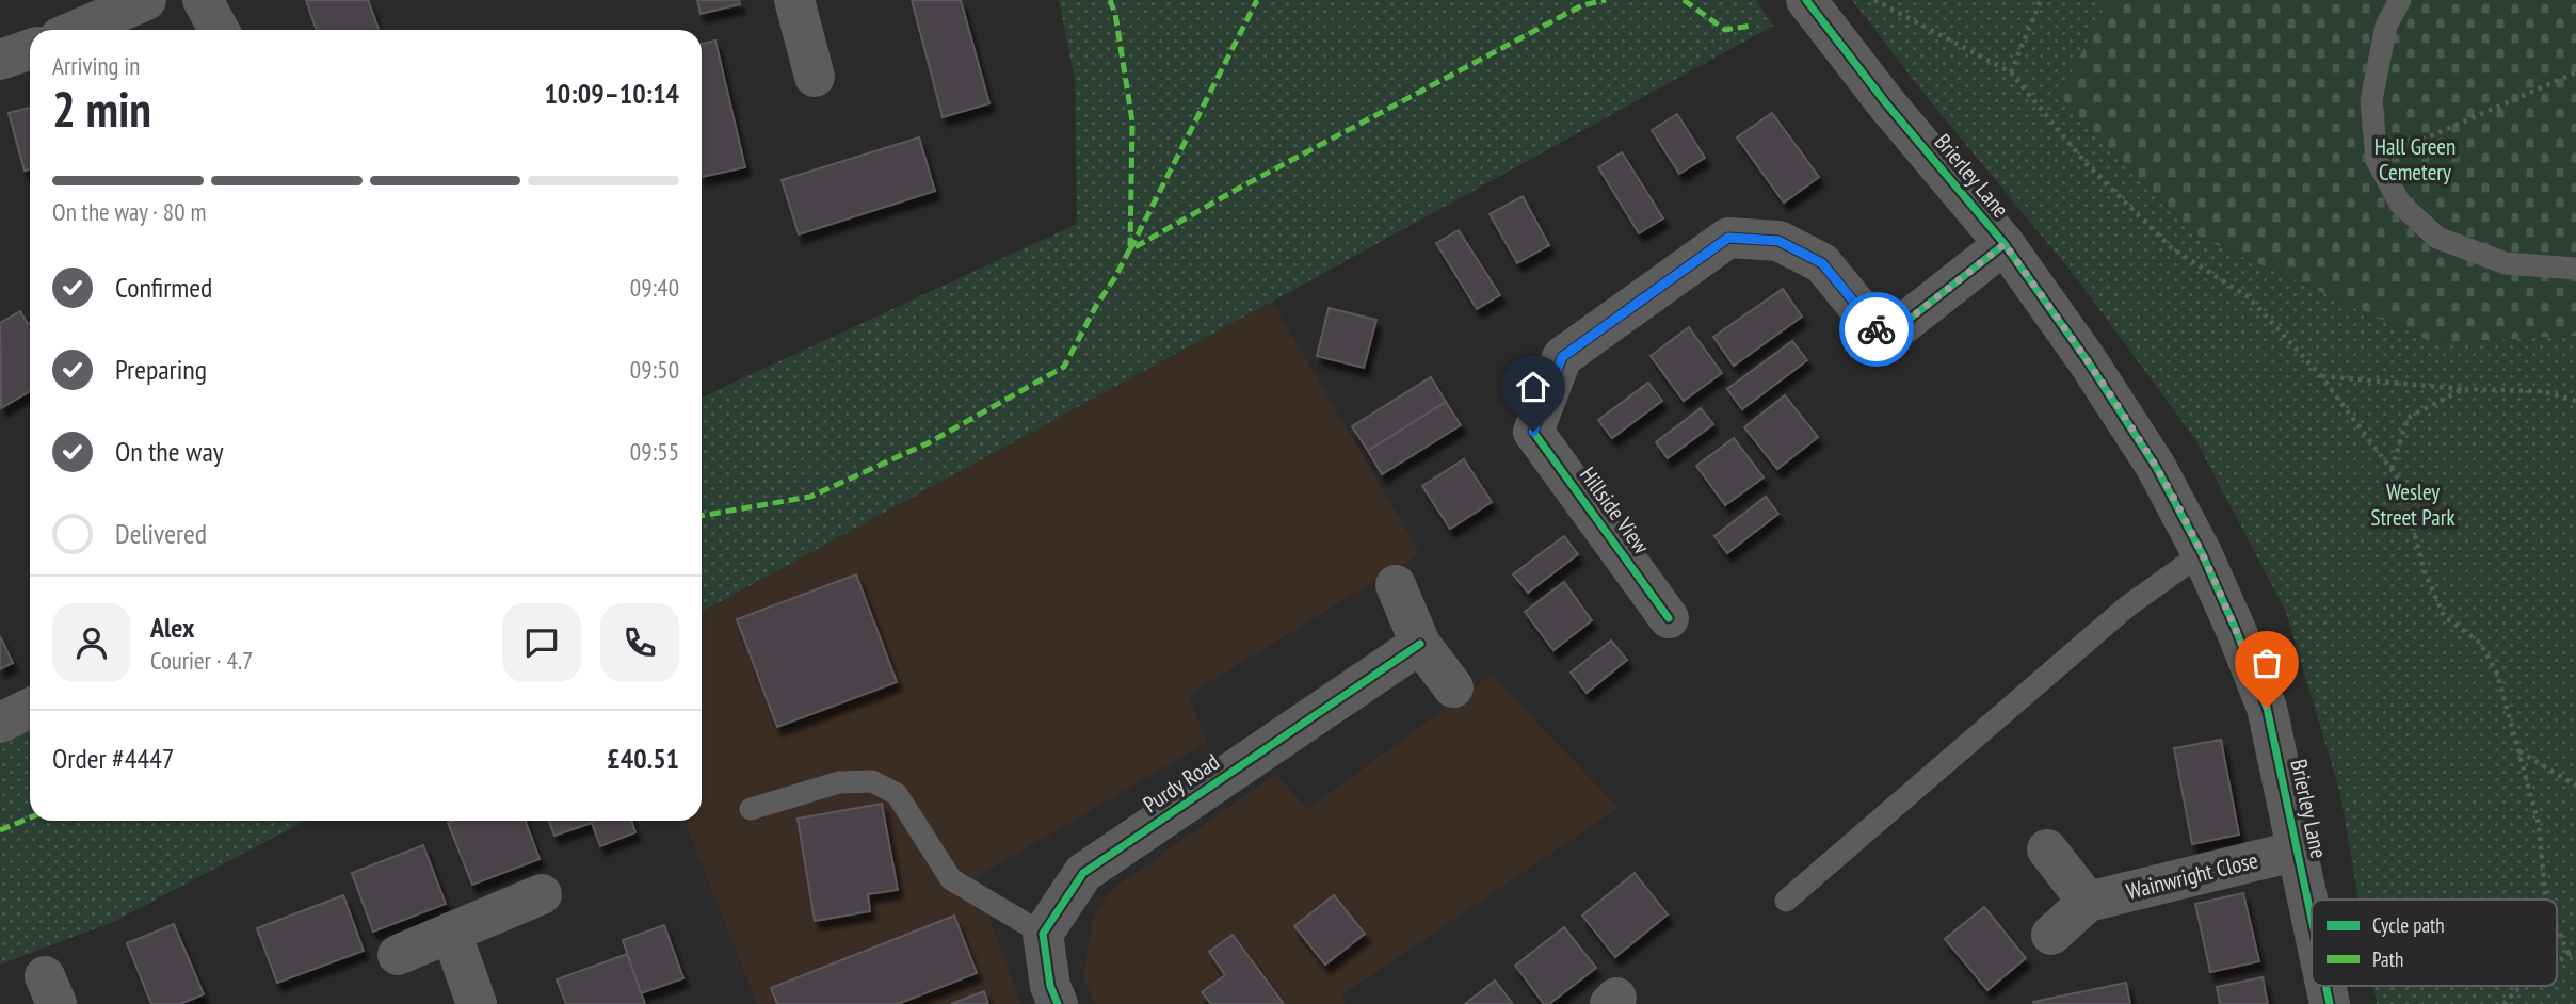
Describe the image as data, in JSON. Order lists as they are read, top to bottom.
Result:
{
  "streets": {
    "street": [
      "Brierley Lane",
      "Hillside View",
      "Purdy Road",
      "Wainwright Close"
    ]
  },
  "crossings": [
    ["Brierley Lane", "Hillside View"],
    ["Brierley Lane", "Wainwright Close"]
  ],
  "parks": ["Hall Green Cemetery", "Wesley Street Park"],
  "legend": ["Cycle path", "Path"],
  "page": {
    "heading": ["2 min", "Arriving in", "10:09–10:14"],
    "panel": [
      "Alex",
      "Courier · 4.7",
      "Order #4447",
      "£40.51"
    ],
    "bar": "On the way · 80 m",
    "list": [
      ["Confirmed", "09:40"],
      ["Preparing", "09:50"],
      ["On the way", "09:55"],
      "Delivered"
    ]
  }
}
